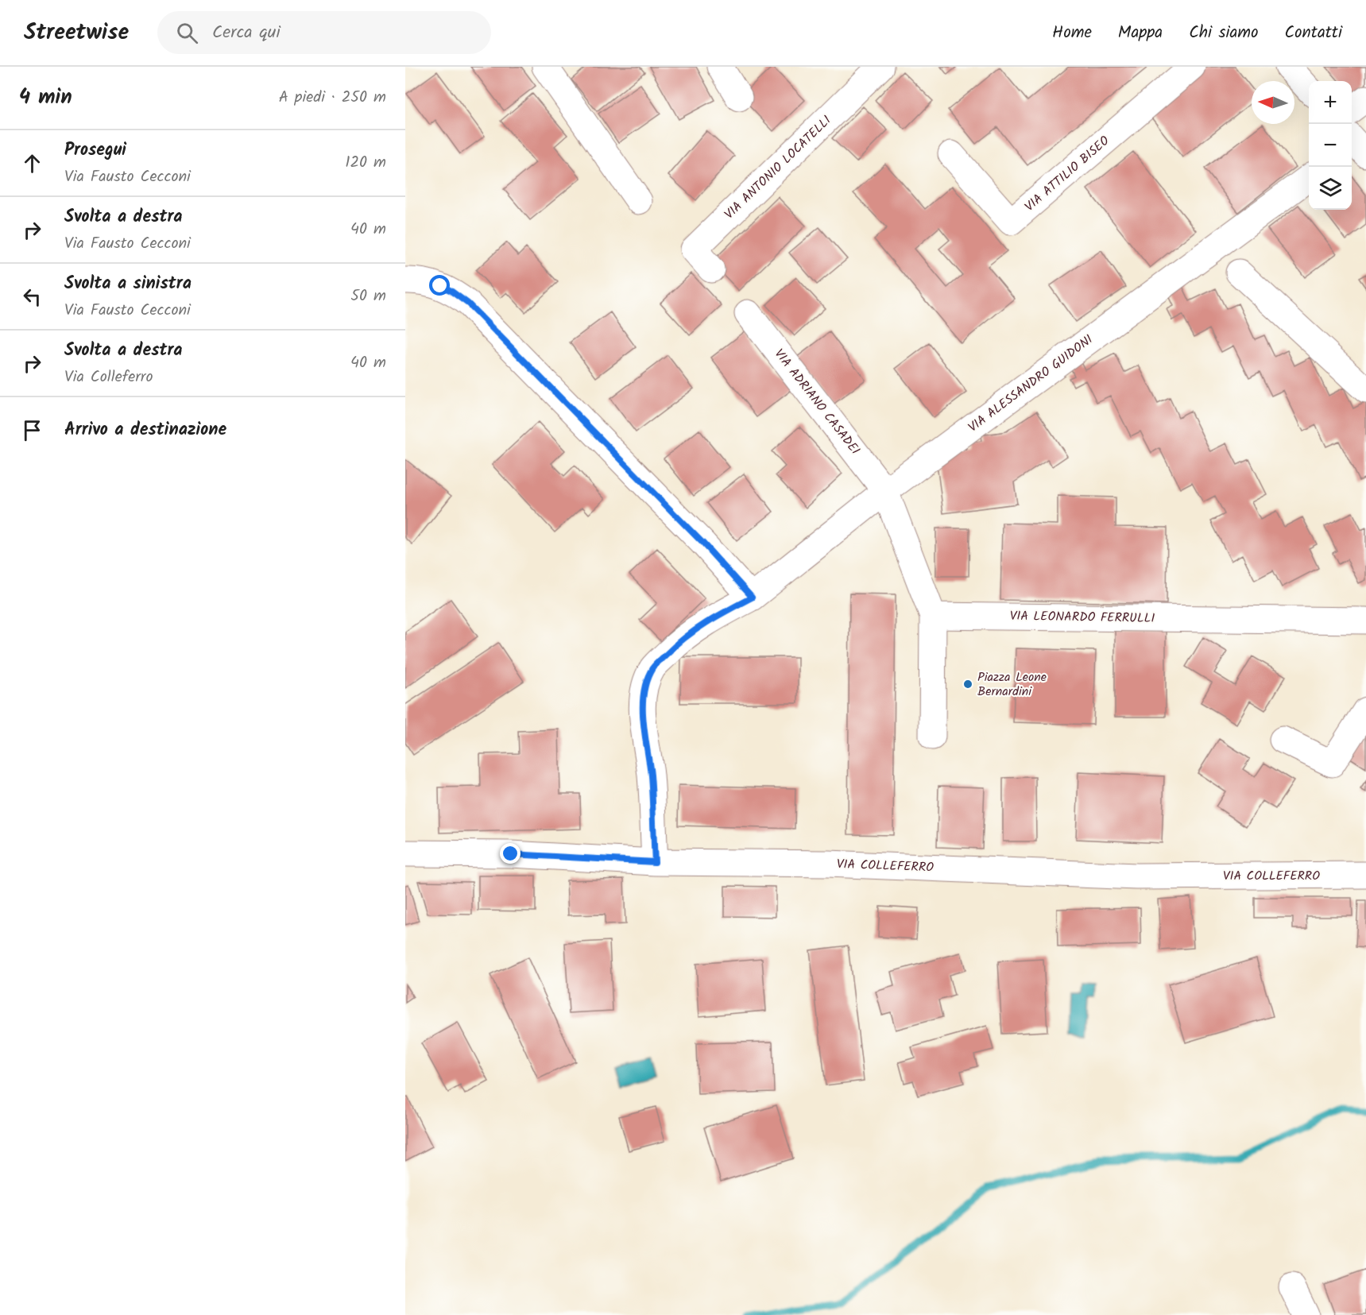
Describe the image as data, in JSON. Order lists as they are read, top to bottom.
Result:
{
  "streets": {
    "street": [
      "VIA ANTONIO LOCATELLI",
      "VIA ATTILIO BISEO",
      "VIA ALESSANDRO GUIDONI",
      "VIA ADRIANO CASADEI",
      "VIA LEONARDO FERRULLI",
      "VIA COLLEFERRO"
    ]
  },
  "crossings": [
    ["VIA ALESSANDRO GUIDONI", "VIA ADRIANO CASADEI"],
    ["VIA ALESSANDRO GUIDONI", "VIA COLLEFERRO"]
  ],
  "places": ["Piazza Leone Bernardini"],
  "north": "left",
  "page": {
    "header": "Streetwise",
    "search": "Cerca qui",
    "nav": [
      "Home",
      "Mappa",
      "Chi siamo",
      "Contatti"
    ],
    "heading": ["4 min", "A piedi · 250 m"],
    "map_buttons": ["+", "−"],
    "list": [
      ["Prosegui", "Via Fausto Cecconi", "120 m"],
      ["Svolta a destra", "Via Fausto Cecconi", "40 m"],
      ["Svolta a sinistra", "Via Fausto Cecconi", "50 m"],
      ["Svolta a destra", "Via Colleferro", "40 m"],
      "Arrivo a destinazione"
    ]
  }
}
